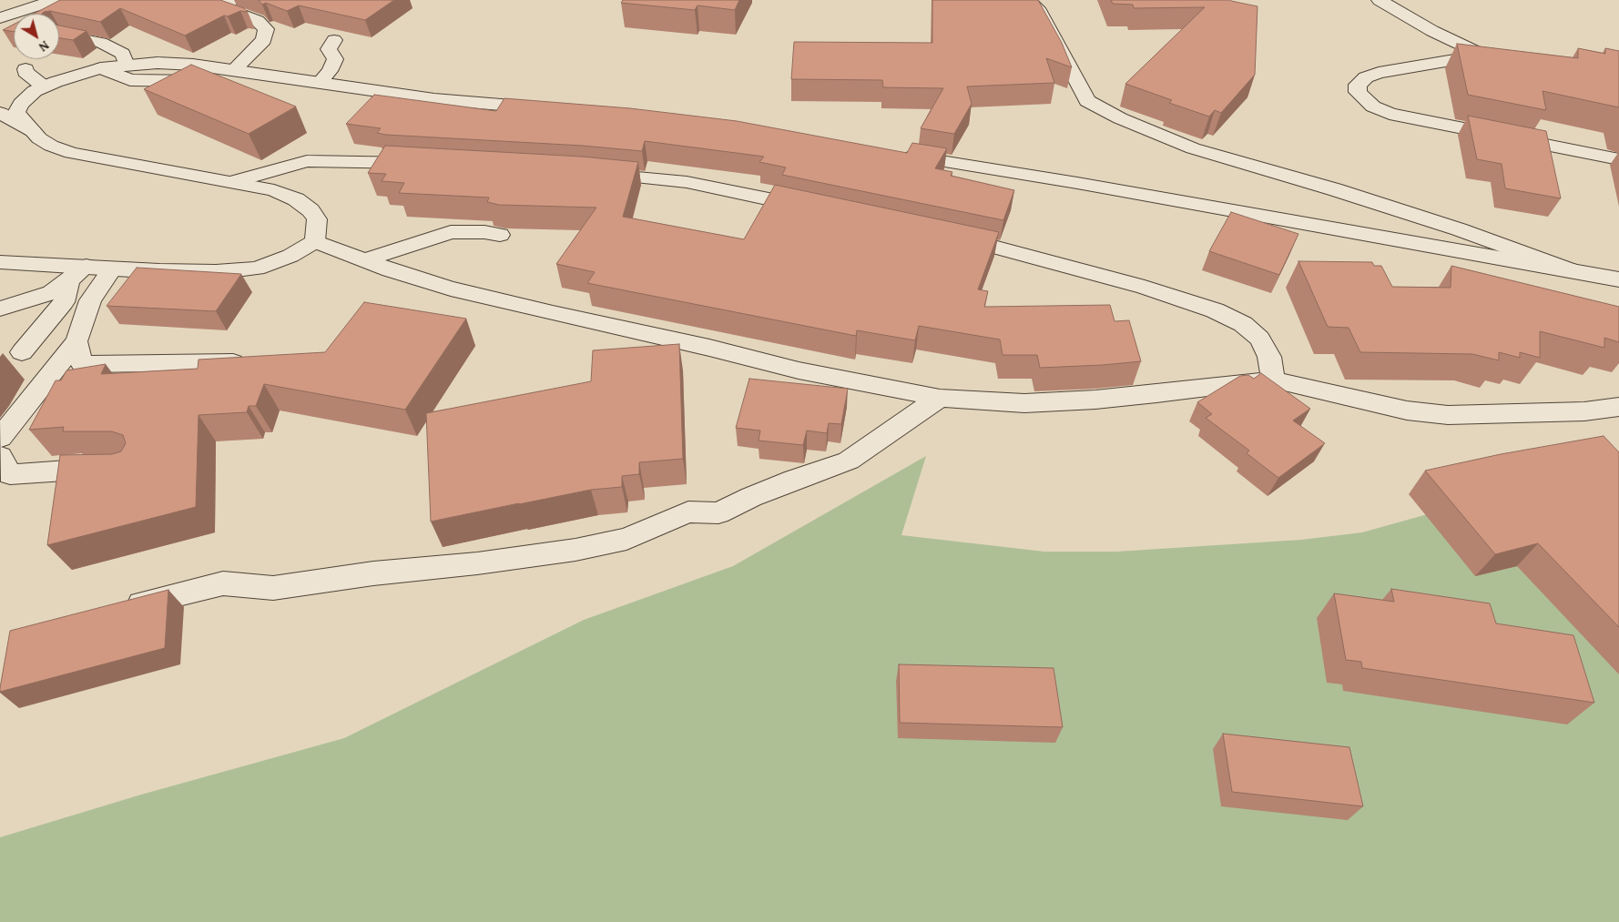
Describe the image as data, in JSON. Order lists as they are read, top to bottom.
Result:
{
  "north": "bottom right"
}
